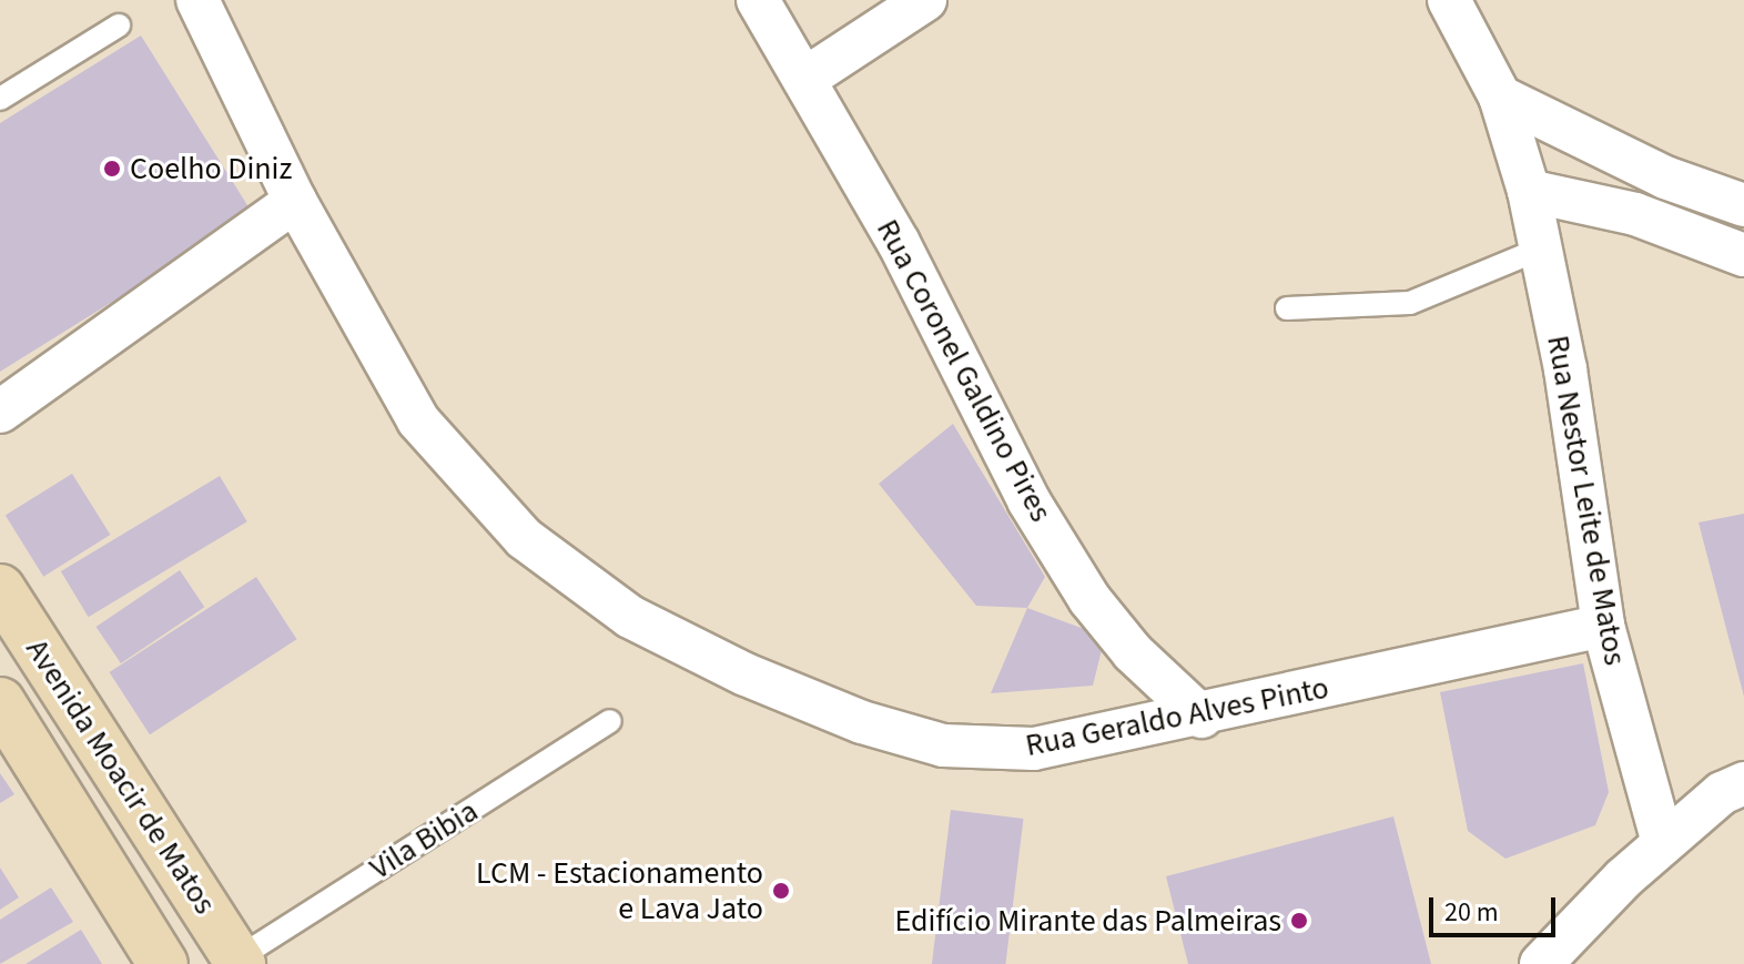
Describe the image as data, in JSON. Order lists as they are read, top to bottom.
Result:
{
  "streets": {
    "main road": ["Avenida Moacir de Matos"],
    "street": ["Rua Coronel Galdino Pires", "Rua Nestor Leite de Matos", "Rua Geraldo Alves Pinto"],
    "lane": ["Vila Bibia"]
  },
  "crossings": [
    ["Rua Coronel Galdino Pires", "Rua Geraldo Alves Pinto"],
    ["Rua Nestor Leite de Matos", "Rua Geraldo Alves Pinto"],
    ["Avenida Moacir de Matos", "Vila Bibia"]
  ],
  "places": ["Coelho Diniz", "LCM - Estacionamento e Lava Jato", "Edifício Mirante das Palmeiras"],
  "scale_bar": "20 m"
}
